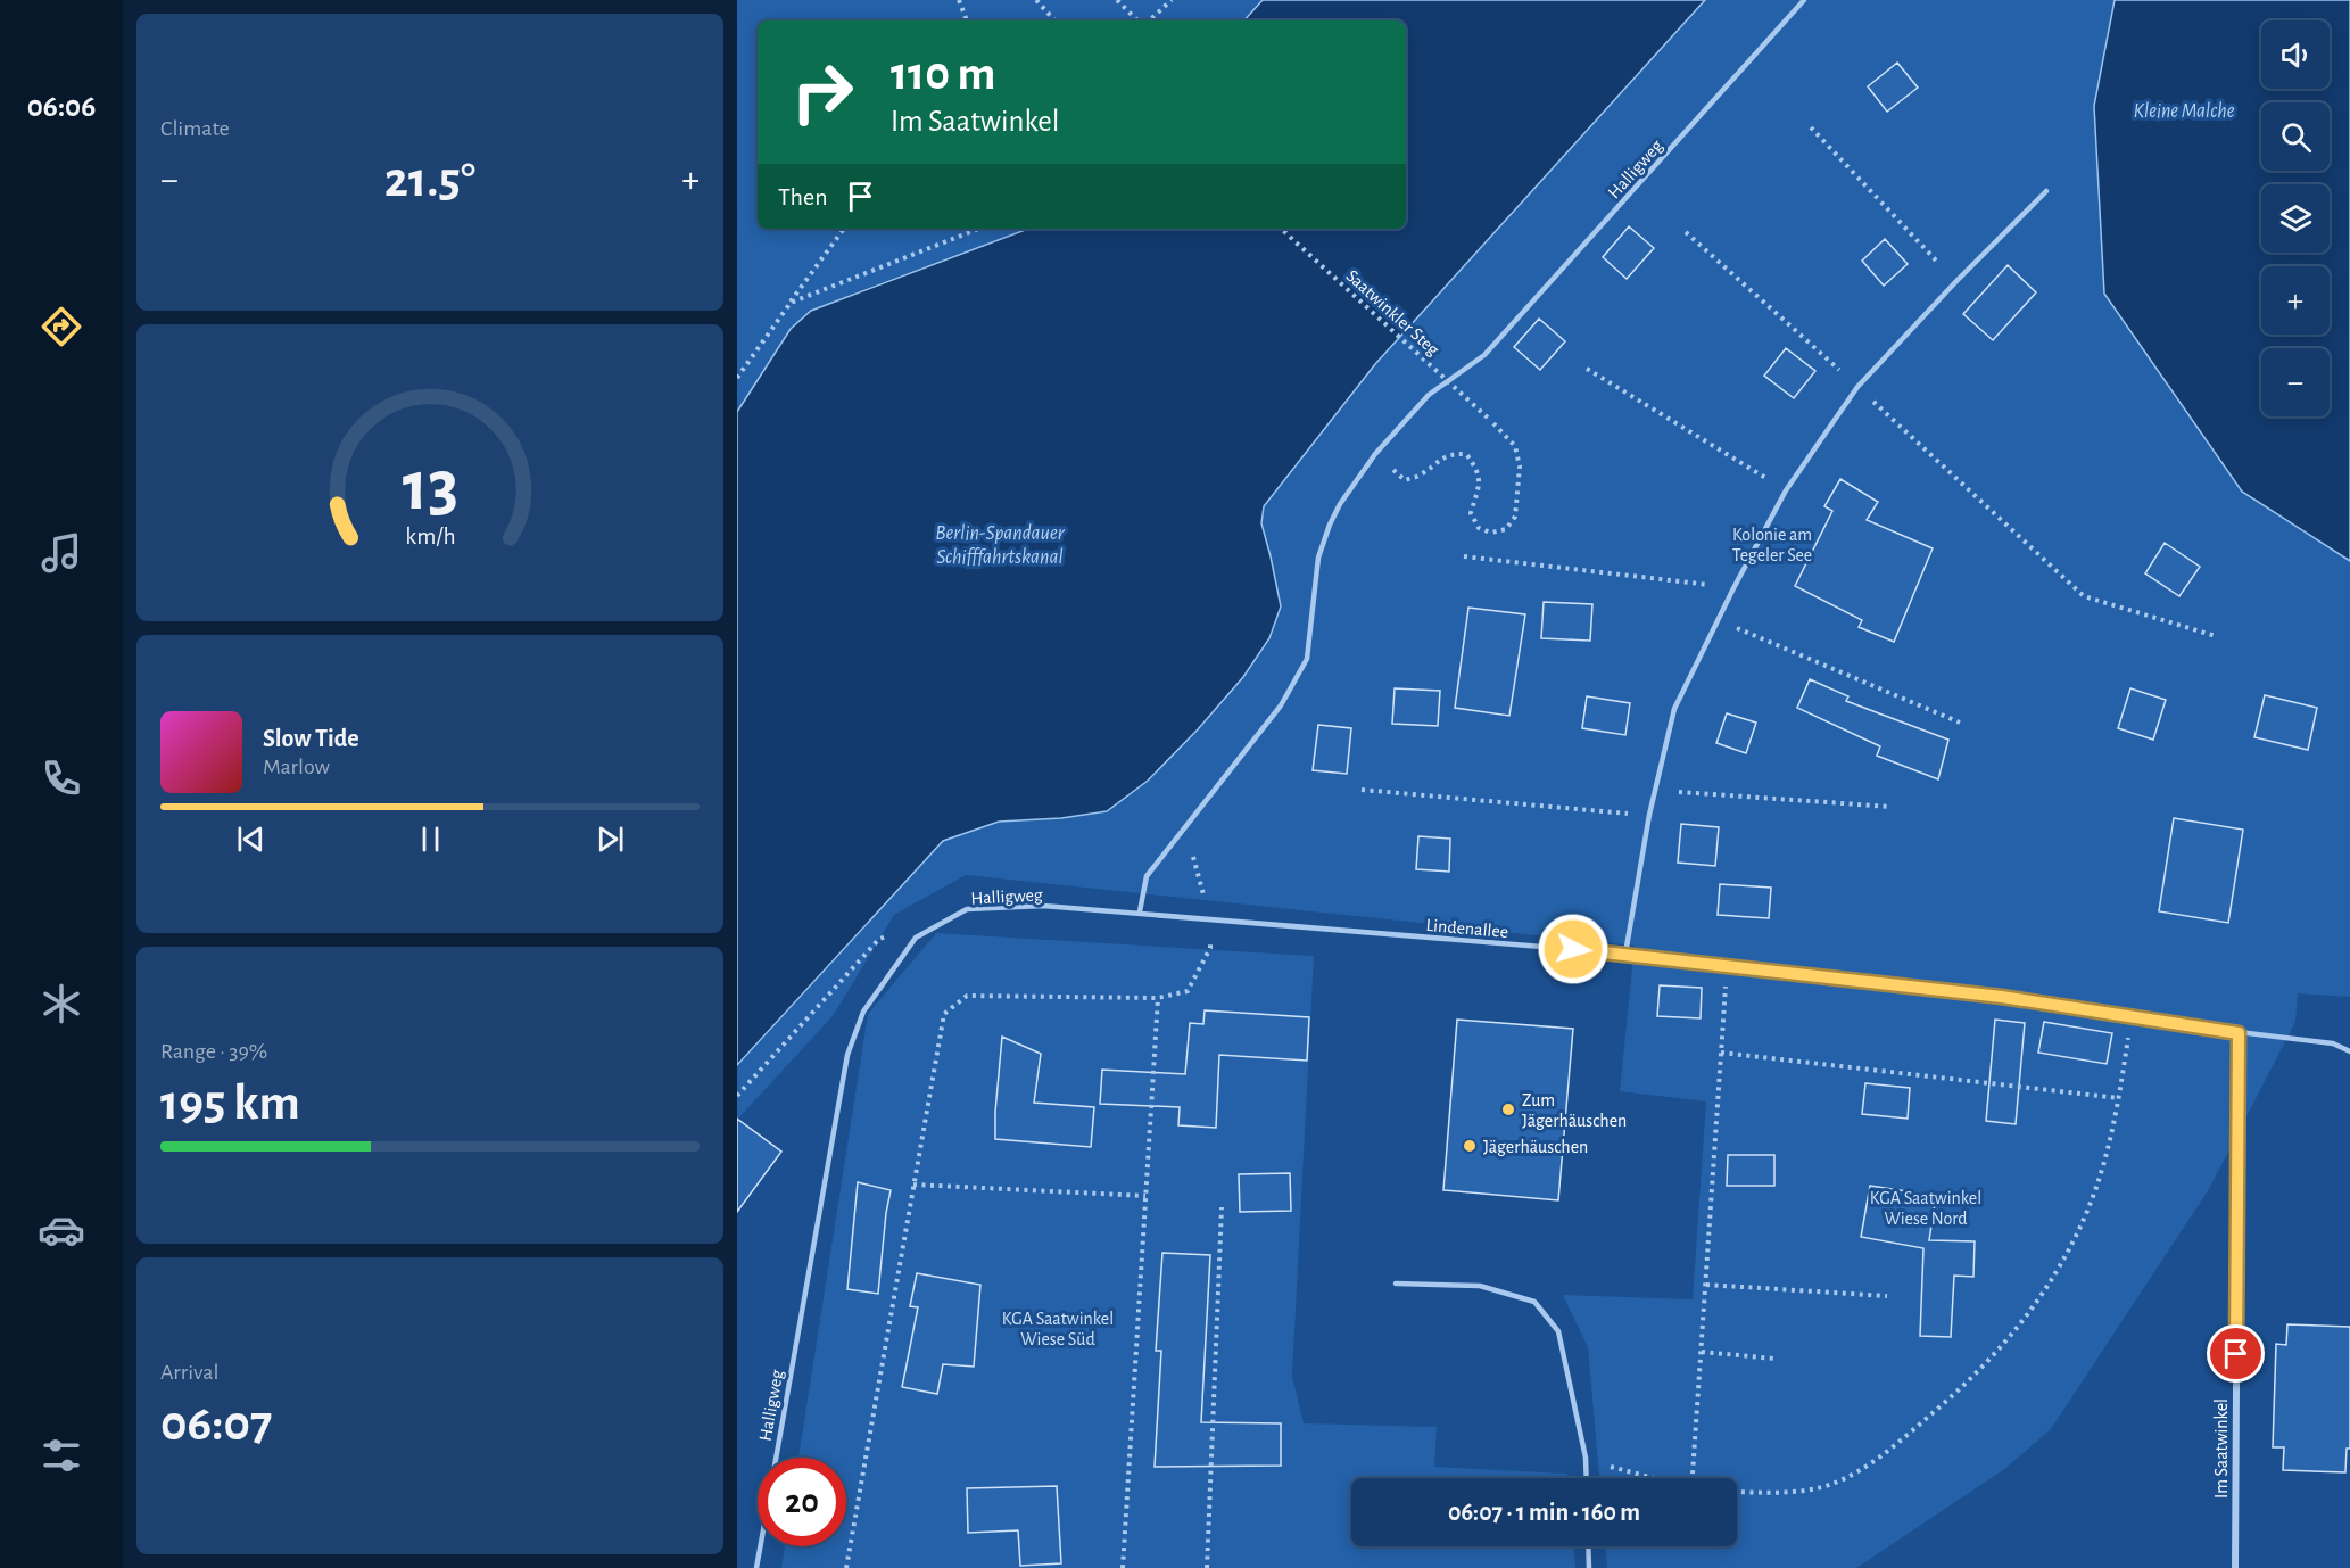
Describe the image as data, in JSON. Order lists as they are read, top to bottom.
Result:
{
  "streets": {
    "street": ["Im Saatwinkel"],
    "lane": ["Halligweg", "Lindenallee"],
    "path": ["Saatwinkler Steg"]
  },
  "crossings": [
    ["Halligweg", "Saatwinkler Steg"],
    ["Halligweg", "Lindenallee"],
    ["Lindenallee", "Im Saatwinkel"]
  ],
  "water": ["Kleine Malche", "Berlin-Spandauer Schifffahrtskanal"],
  "parks": ["Kolonie am Tegeler See", "KGA Saatwinkel Wiese Nord", "KGA Saatwinkel Wiese Süd"],
  "places": ["Zum Jägerhäuschen", "Jägerhäuschen"],
  "page": {
    "tabs": "06:06",
    "tile": [
      "Climate",
      ["Range · 39%", "195 km"],
      ["Arrival", "06:07"]
    ],
    "map_buttons": ["+", "−"],
    "turn": ["110 m", "Im Saatwinkel"],
    "heat": ["−", "21.5°", "+"],
    "then": "Then",
    "song": ["Slow Tide", "Marlow"],
    "limit": "20",
    "trip": "06:07 · 1 min · 160 m",
    "gauge": ["13", "km/h"]
  }
}
